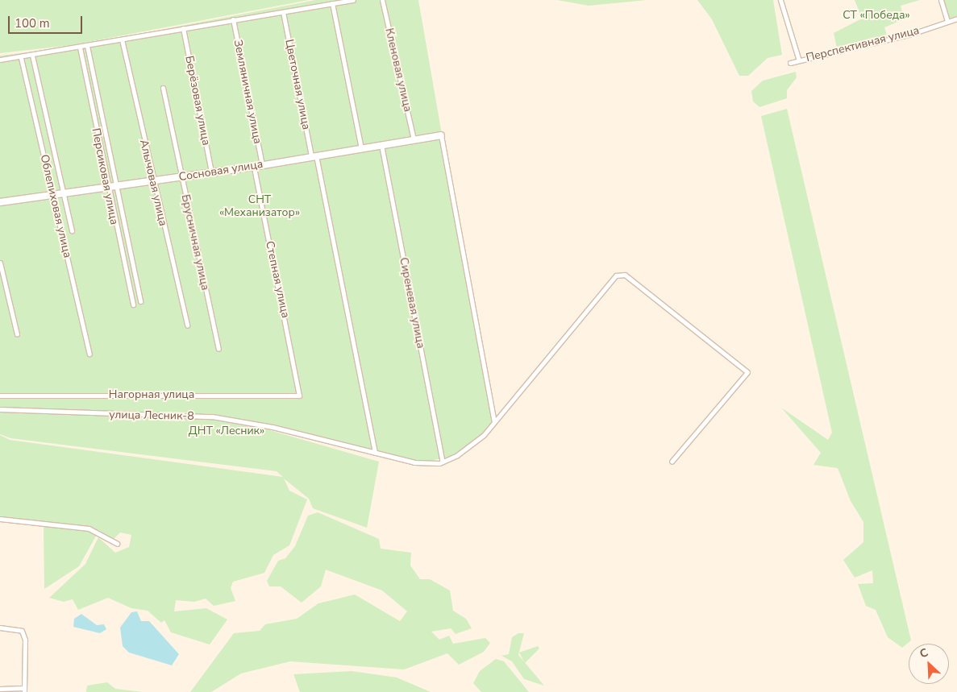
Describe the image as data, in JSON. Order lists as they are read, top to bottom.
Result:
{
  "streets": {
    "street": [
      "Перспективная улица",
      "Кленовая улица",
      "Цветочная улица",
      "Земляничная улица",
      "Берёзовая улица",
      "Сосновая улица",
      "Персиковая улица",
      "Алычовая улица",
      "Облепиховая улица",
      "Брусничная улица",
      "Степная улица",
      "Сиреневая улица",
      "Нагорная улица",
      "улица Лесник-8"
    ]
  },
  "crossings": [
    ["Кленовая улица", "Сосновая улица"],
    ["Цветочная улица", "Сосновая улица"],
    ["Цветочная улица", "улица Лесник-8"],
    ["Земляничная улица", "Сосновая улица"],
    ["Берёзовая улица", "Сосновая улица"],
    ["Сосновая улица", "Персиковая улица"],
    ["Сосновая улица", "Алычовая улица"],
    ["Сосновая улица", "Облепиховая улица"],
    ["Сосновая улица", "Брусничная улица"],
    ["Сосновая улица", "Степная улица"],
    ["Сосновая улица", "Сиреневая улица"],
    ["Степная улица", "Нагорная улица"],
    ["Сиреневая улица", "улица Лесник-8"]
  ],
  "parks": ["СТ «Победа»", "СНТ «Механизатор»", "ДНТ «Лесник»"],
  "scale_bar": "100 m",
  "north": "top left"
}
